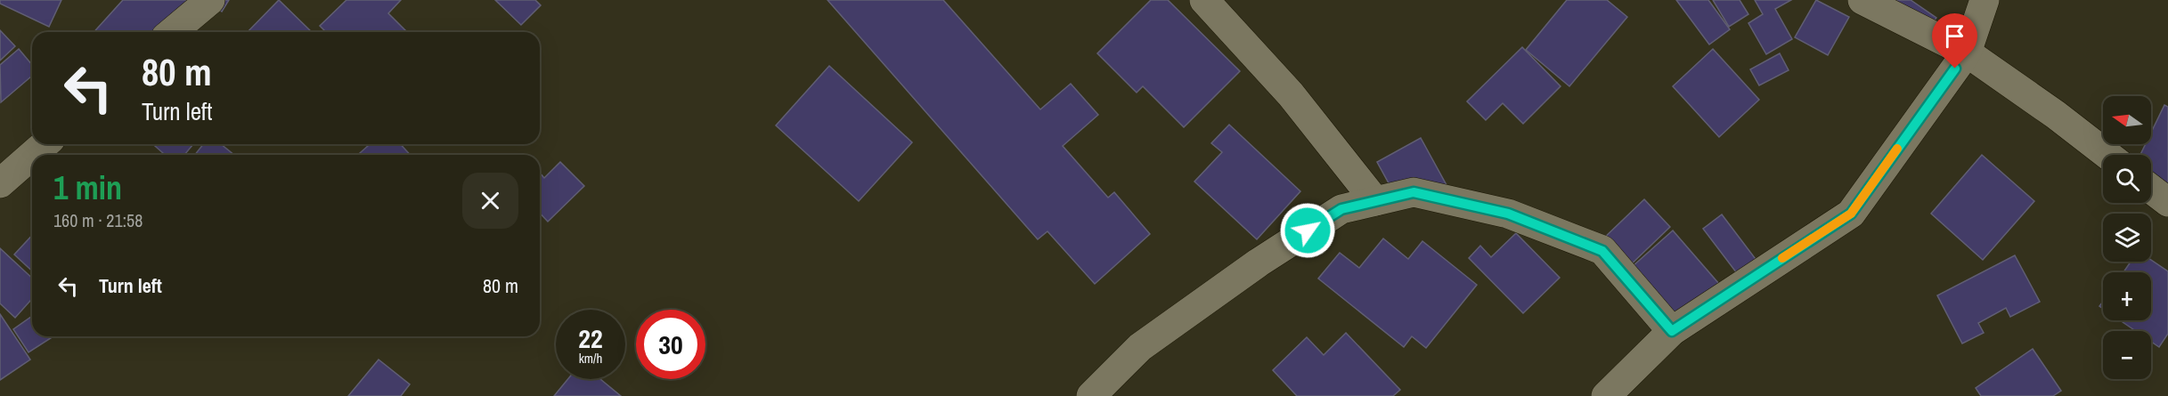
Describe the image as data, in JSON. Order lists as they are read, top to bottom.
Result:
{
  "north": "left",
  "page": {
    "turn": ["80 m", "Turn left"],
    "map_buttons": ["+", "−"],
    "heading": ["1 min", "160 m · 21:58"],
    "list": [
      {
        "name": "Turn left",
        "value": "80 m"
      }
    ],
    "speed": "22 km/h",
    "limit": "30"
  }
}
